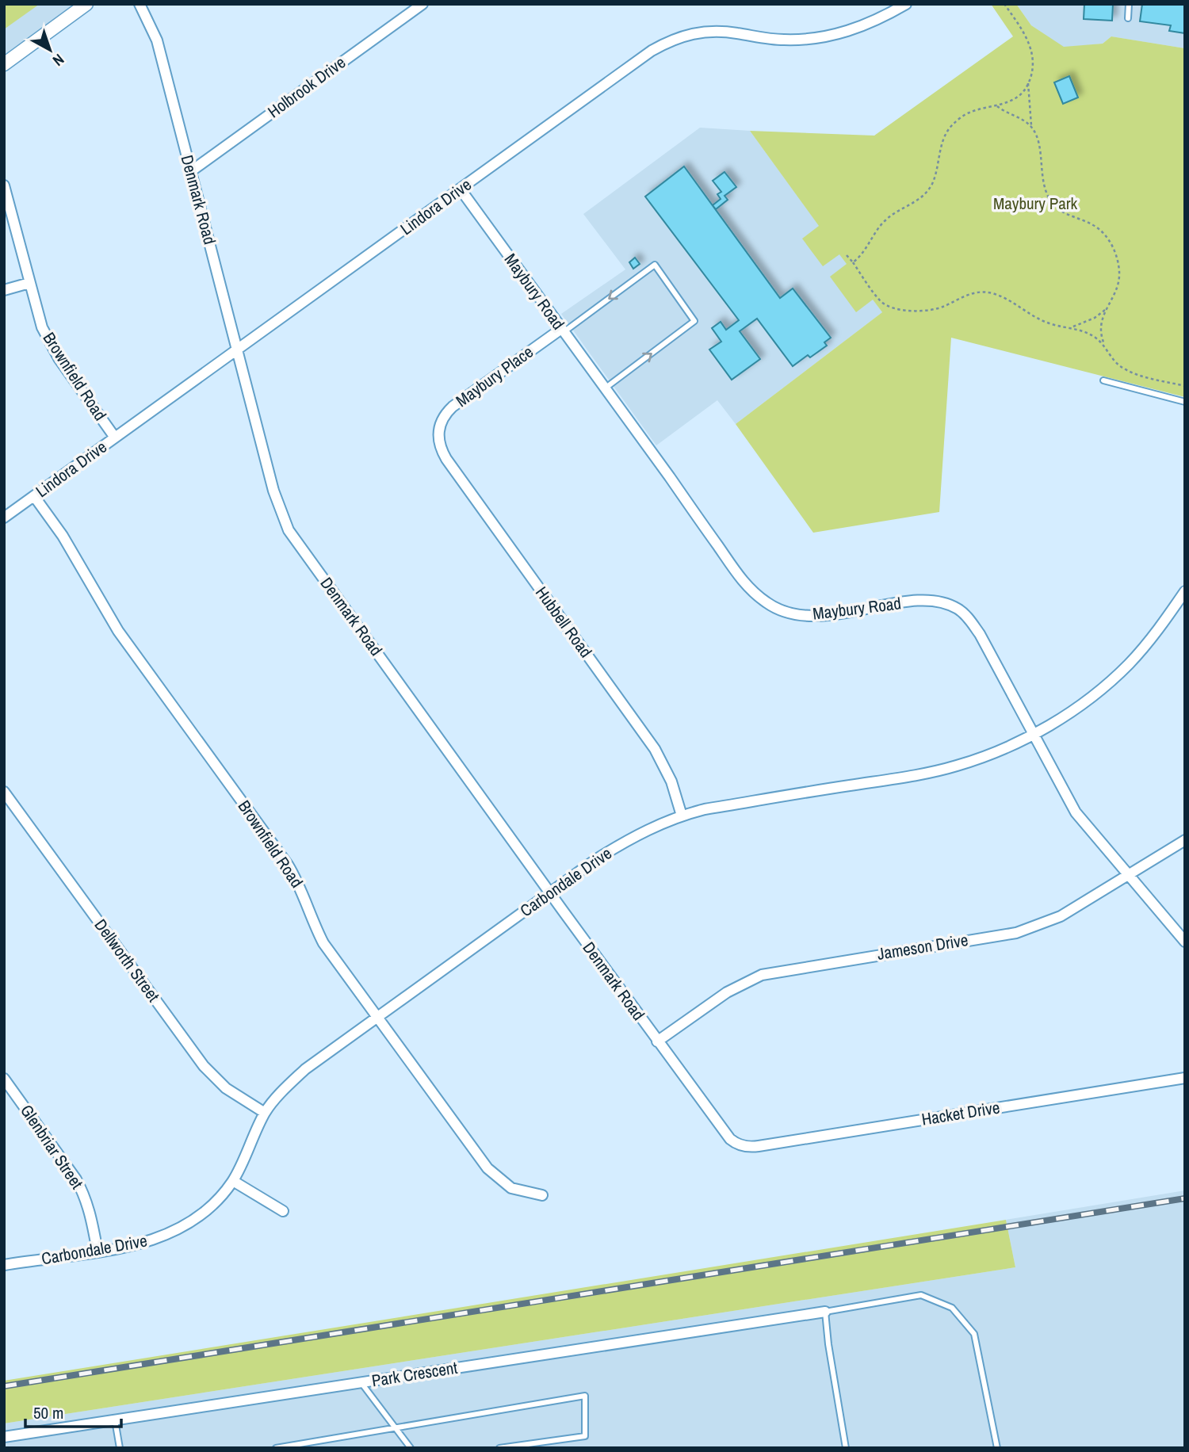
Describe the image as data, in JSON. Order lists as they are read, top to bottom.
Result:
{
  "streets": {
    "street": [
      "Holbrook Drive",
      "Denmark Road",
      "Lindora Drive",
      "Maybury Road",
      "Brownfield Road",
      "Maybury Place",
      "Hubbell Road",
      "Carbondale Drive",
      "Jameson Drive",
      "Dellworth Street",
      "Hacket Drive",
      "Glenbriar Street",
      "Park Crescent"
    ]
  },
  "crossings": [
    ["Holbrook Drive", "Denmark Road"],
    ["Denmark Road", "Lindora Drive"],
    ["Denmark Road", "Carbondale Drive"],
    ["Denmark Road", "Jameson Drive"],
    ["Denmark Road", "Hacket Drive"],
    ["Lindora Drive", "Maybury Road"],
    ["Lindora Drive", "Brownfield Road"],
    ["Maybury Road", "Maybury Place"],
    ["Maybury Road", "Carbondale Drive"],
    ["Maybury Road", "Jameson Drive"],
    ["Brownfield Road", "Carbondale Drive"],
    ["Maybury Place", "Hubbell Road"],
    ["Hubbell Road", "Carbondale Drive"],
    ["Carbondale Drive", "Dellworth Street"],
    ["Carbondale Drive", "Glenbriar Street"]
  ],
  "parks": ["Maybury Park"],
  "scale_bar": "50 m",
  "north": "bottom right"
}
